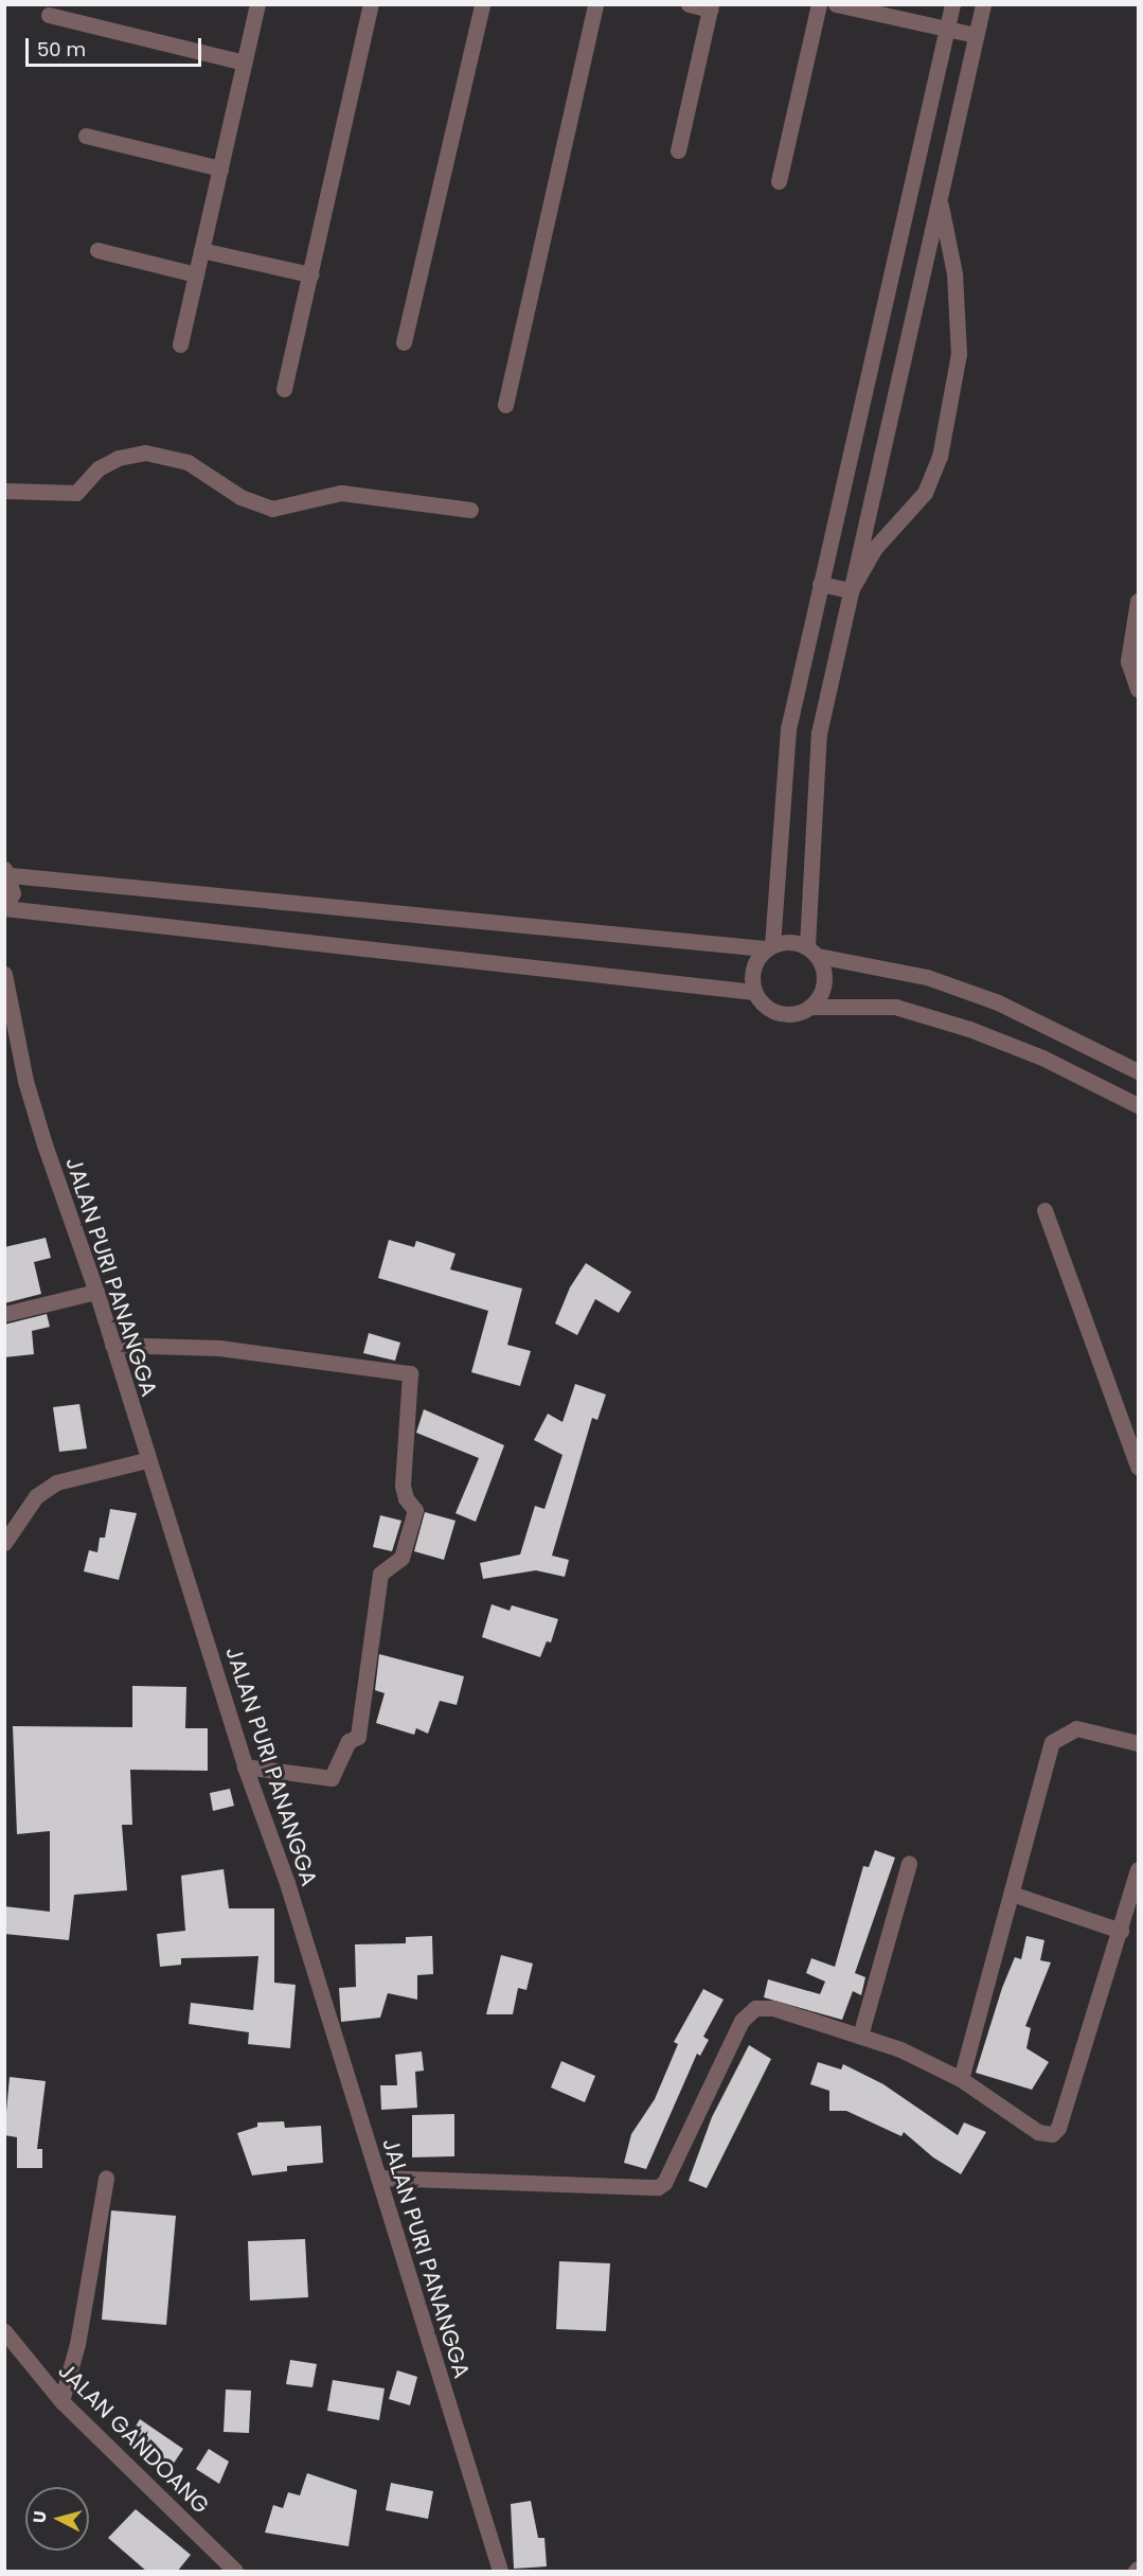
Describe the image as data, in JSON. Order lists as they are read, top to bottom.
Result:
{
  "streets": {
    "street": ["JALAN PURI PANANGGA", "JALAN GANDOANG"]
  },
  "scale_bar": "50 m",
  "north": "left"
}
